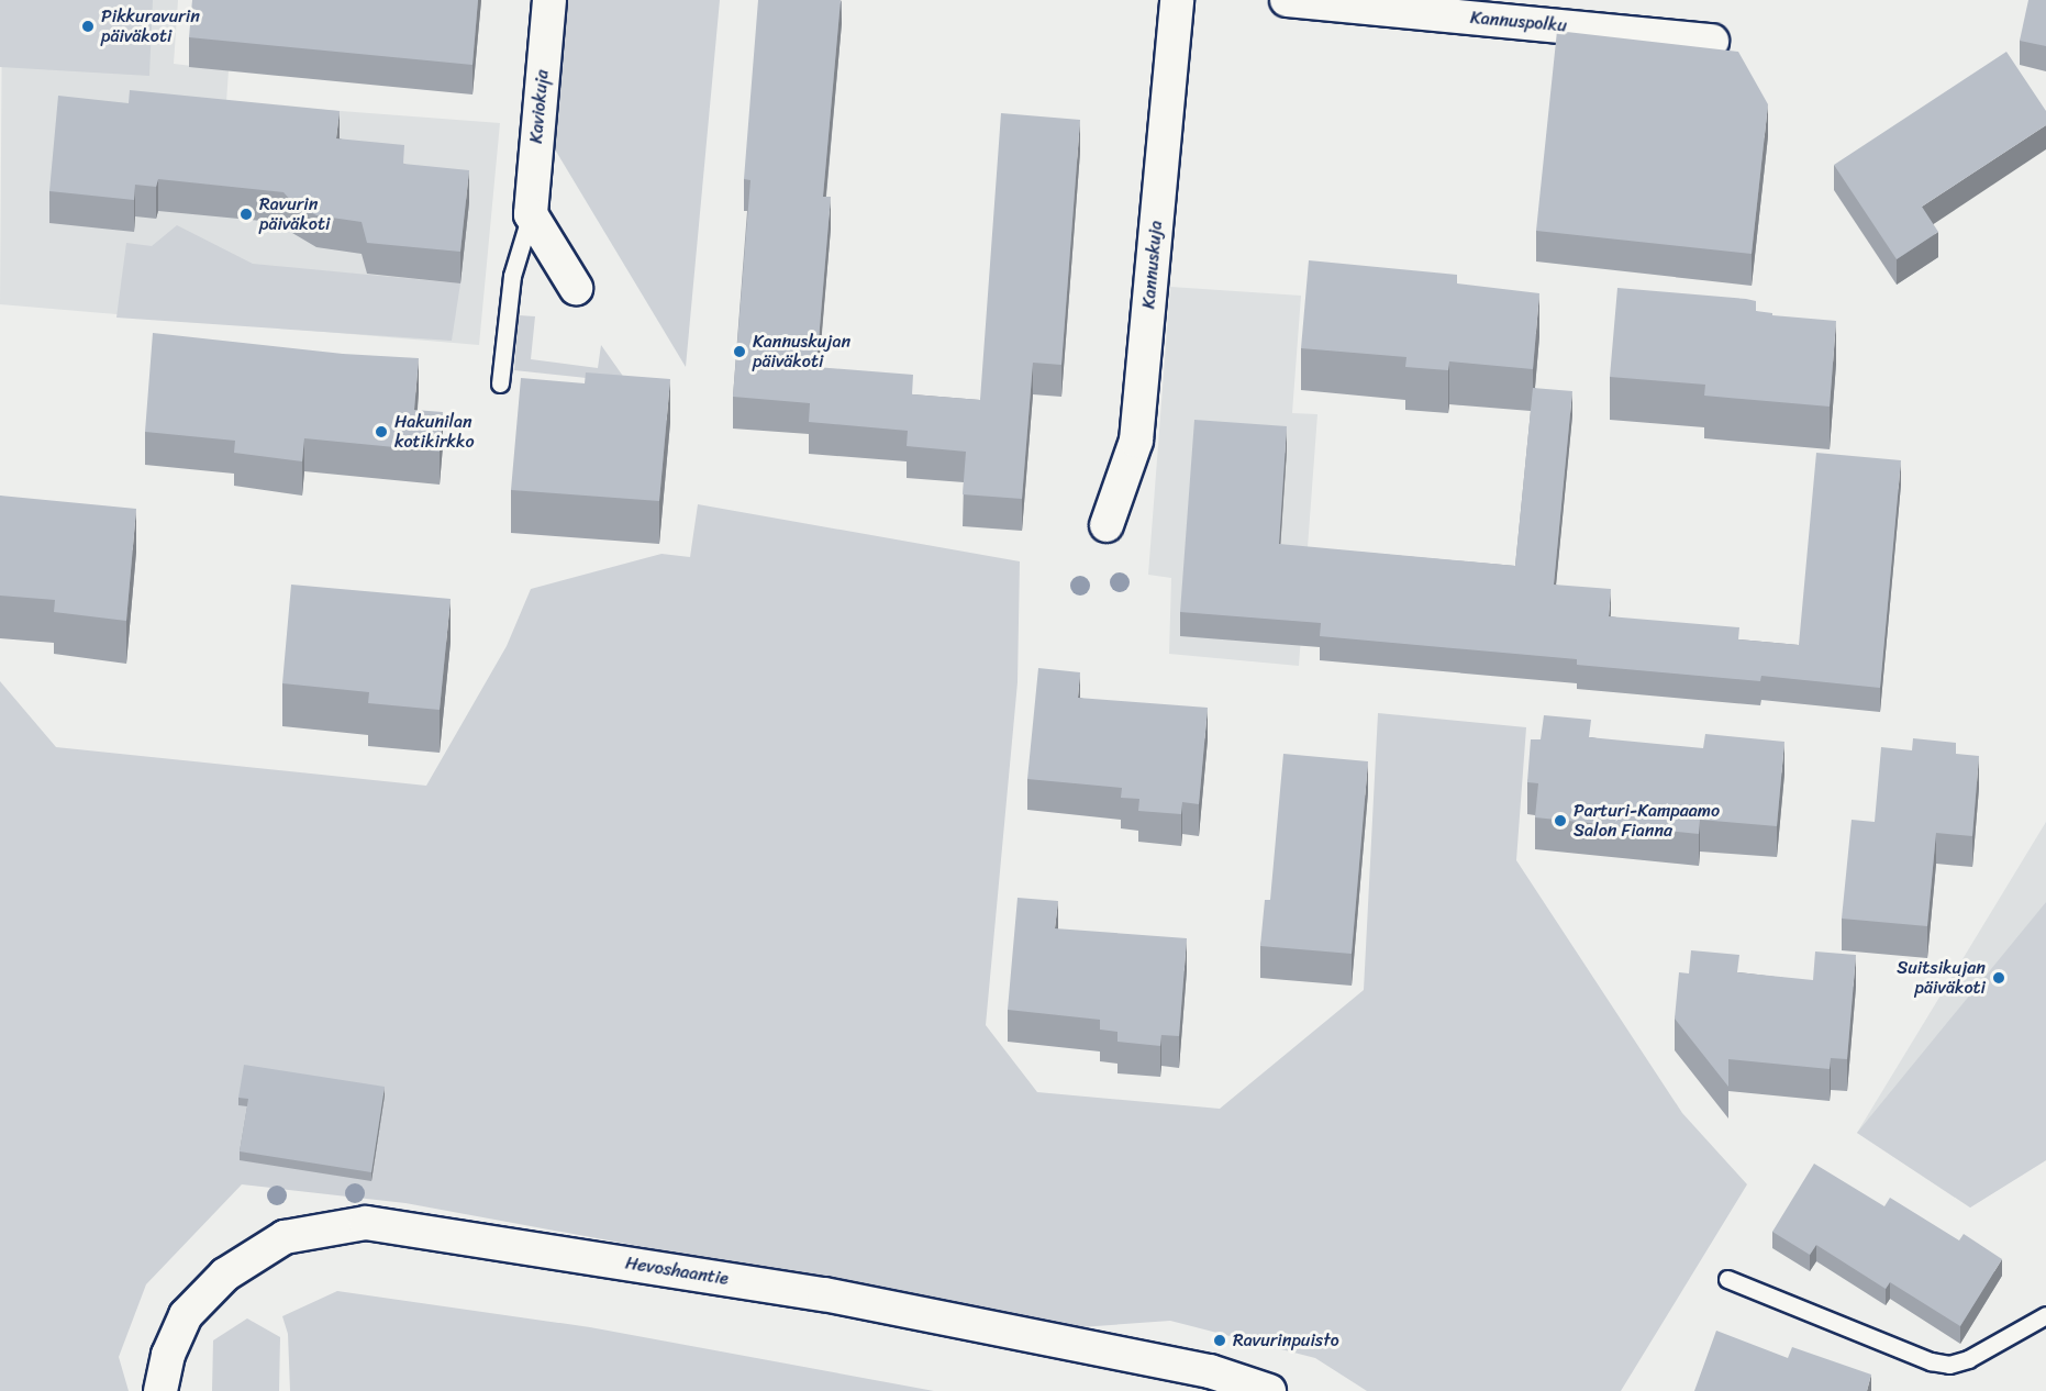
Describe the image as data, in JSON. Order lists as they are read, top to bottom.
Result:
{
  "streets": {
    "street": [
      "Kannuspolku",
      "Kaviokuja",
      "Kannuskuja",
      "Hevoshaantie"
    ]
  },
  "places": [
    "Pikkuravurin päiväkoti",
    "Ravurin päiväkoti",
    "Kannuskujan päiväkoti",
    "Hakunilan kotikirkko",
    "Parturi-Kampaamo Salon Fianna",
    "Suitsikujan päiväkoti",
    "Ravurinpuisto"
  ]
}
